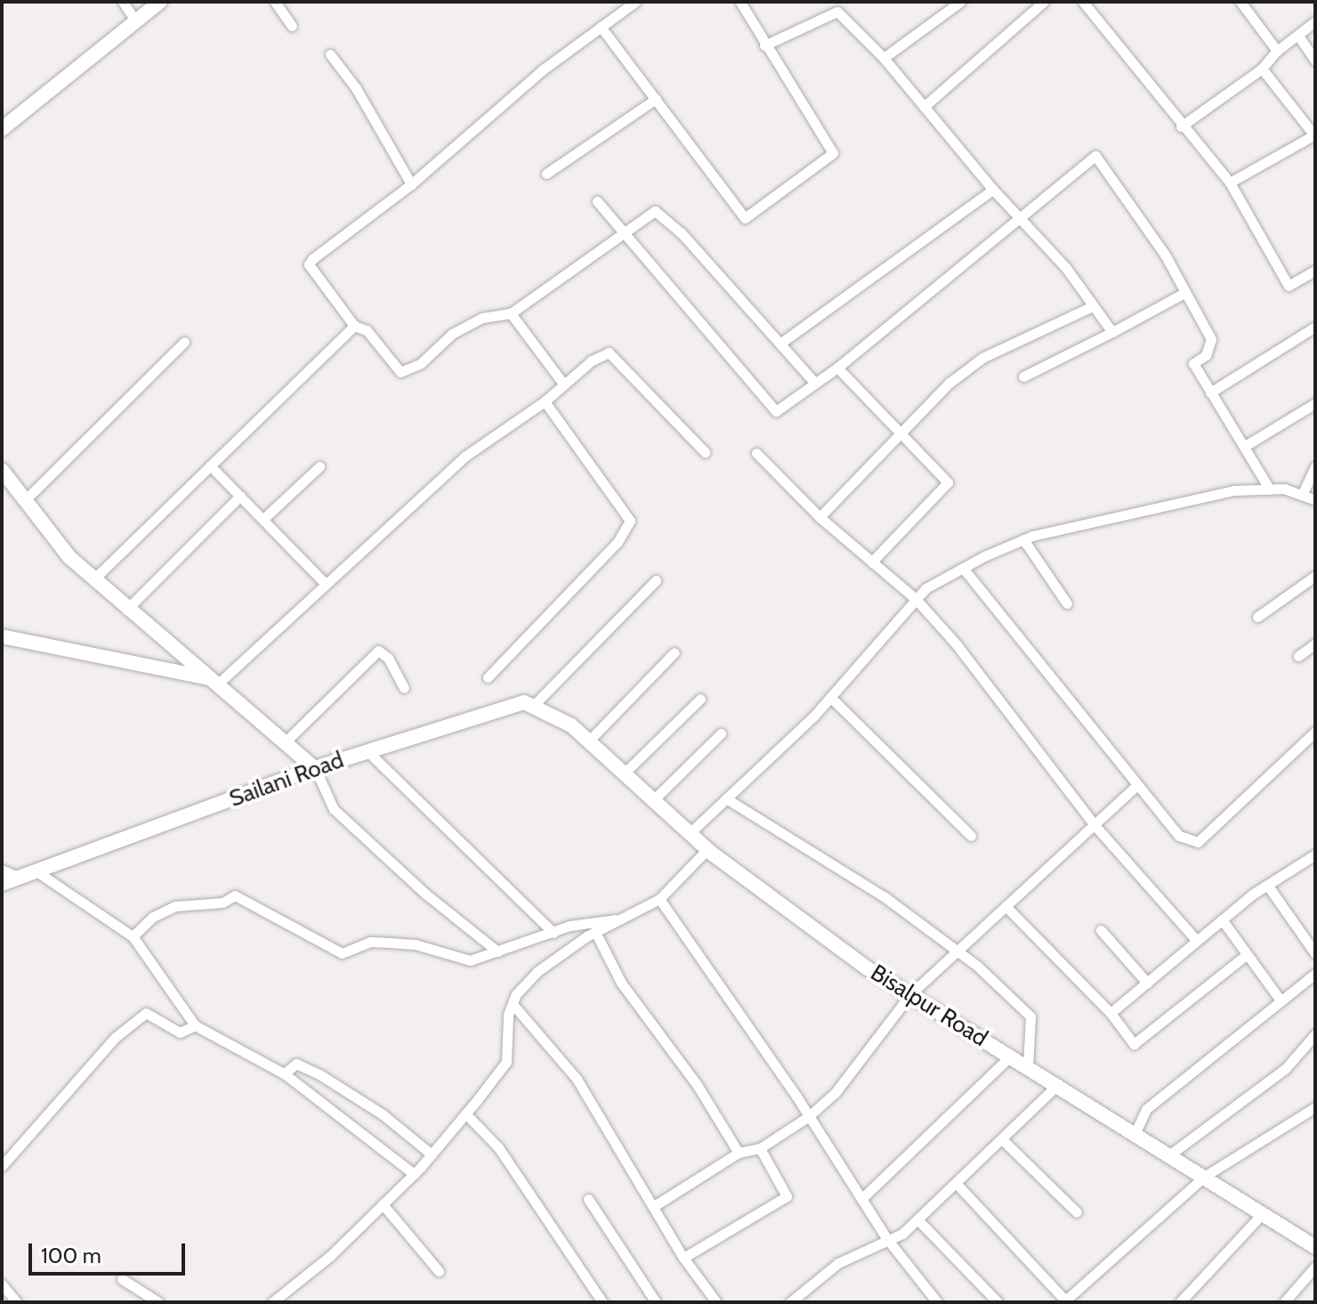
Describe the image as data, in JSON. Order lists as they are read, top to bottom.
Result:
{
  "streets": {
    "main road": ["Sailani Road", "Bisalpur Road"]
  },
  "crossings": [
    ["Sailani Road", "Bisalpur Road"]
  ],
  "scale_bar": "100 m"
}
